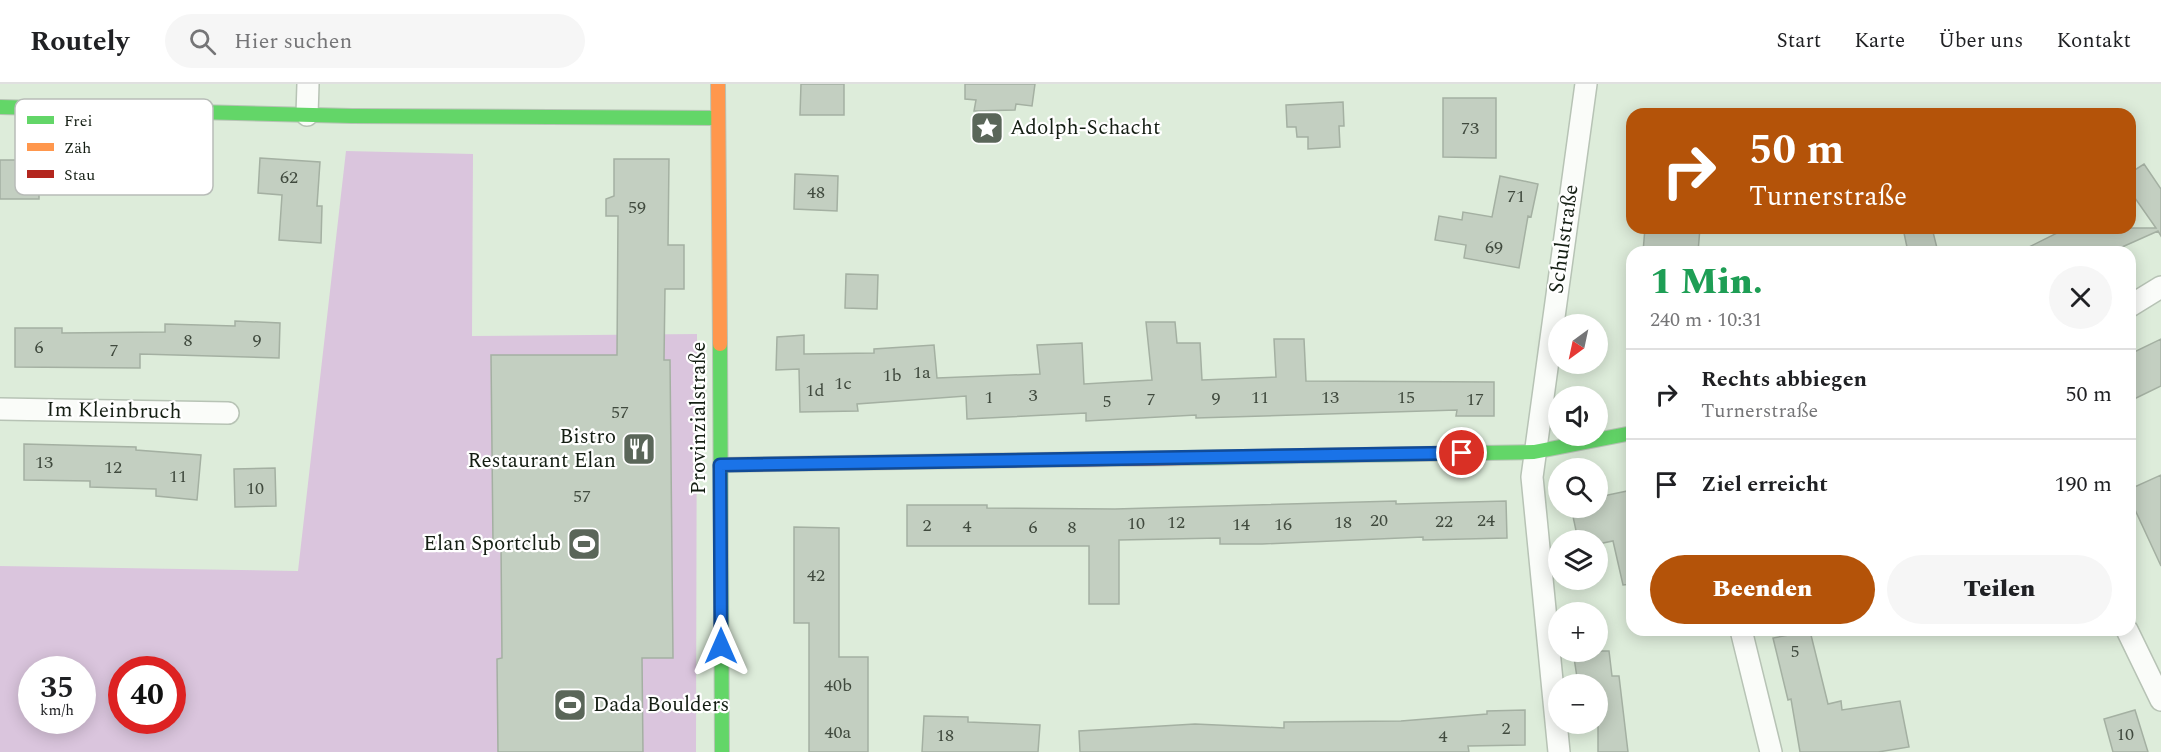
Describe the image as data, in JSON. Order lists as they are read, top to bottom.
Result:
{
  "streets": {
    "street": ["Schulstraße", "Im Kleinbruch", "Provinzialstraße"]
  },
  "places": {
    "place": ["Adolph-Schacht"],
    "restaurant": ["Bistro Restaurant Elan"],
    "sports": ["Elan Sportclub", "Dada Boulders"]
  },
  "house_numbers": [
    "73",
    "62",
    "48",
    "71",
    "59",
    "69",
    "8",
    "9",
    "6",
    "7",
    "1a",
    "1b",
    "1c",
    "1d",
    "3",
    "1",
    "11",
    "13",
    "15",
    "9",
    "7",
    "17",
    "5",
    "57",
    "13",
    "12",
    "11",
    "10",
    "57",
    "20",
    "24",
    "22",
    "12",
    "18",
    "10",
    "14",
    "16",
    "2",
    "4",
    "6",
    "8",
    "42",
    "5",
    "40b",
    "2",
    "40a",
    "10",
    "18",
    "4"
  ],
  "legend": ["Frei", "Zäh", "Stau"],
  "north": "bottom left",
  "page": {
    "header": "Routely",
    "search": "Hier suchen",
    "nav": [
      "Start",
      "Karte",
      "Über uns",
      "Kontakt"
    ],
    "turn": ["50 m", "Turnerstraße"],
    "heading": ["1 Min.", "240 m · 10:31"],
    "map_buttons": ["+", "−"],
    "list": [
      {
        "name": "Rechts abbiegen",
        "note": "Turnerstraße",
        "value": "50 m"
      },
      {
        "name": "Ziel erreicht",
        "value": "190 m"
      }
    ],
    "buttons": ["Beenden", "Teilen"],
    "speed": "35 km/h",
    "limit": "40"
  }
}
